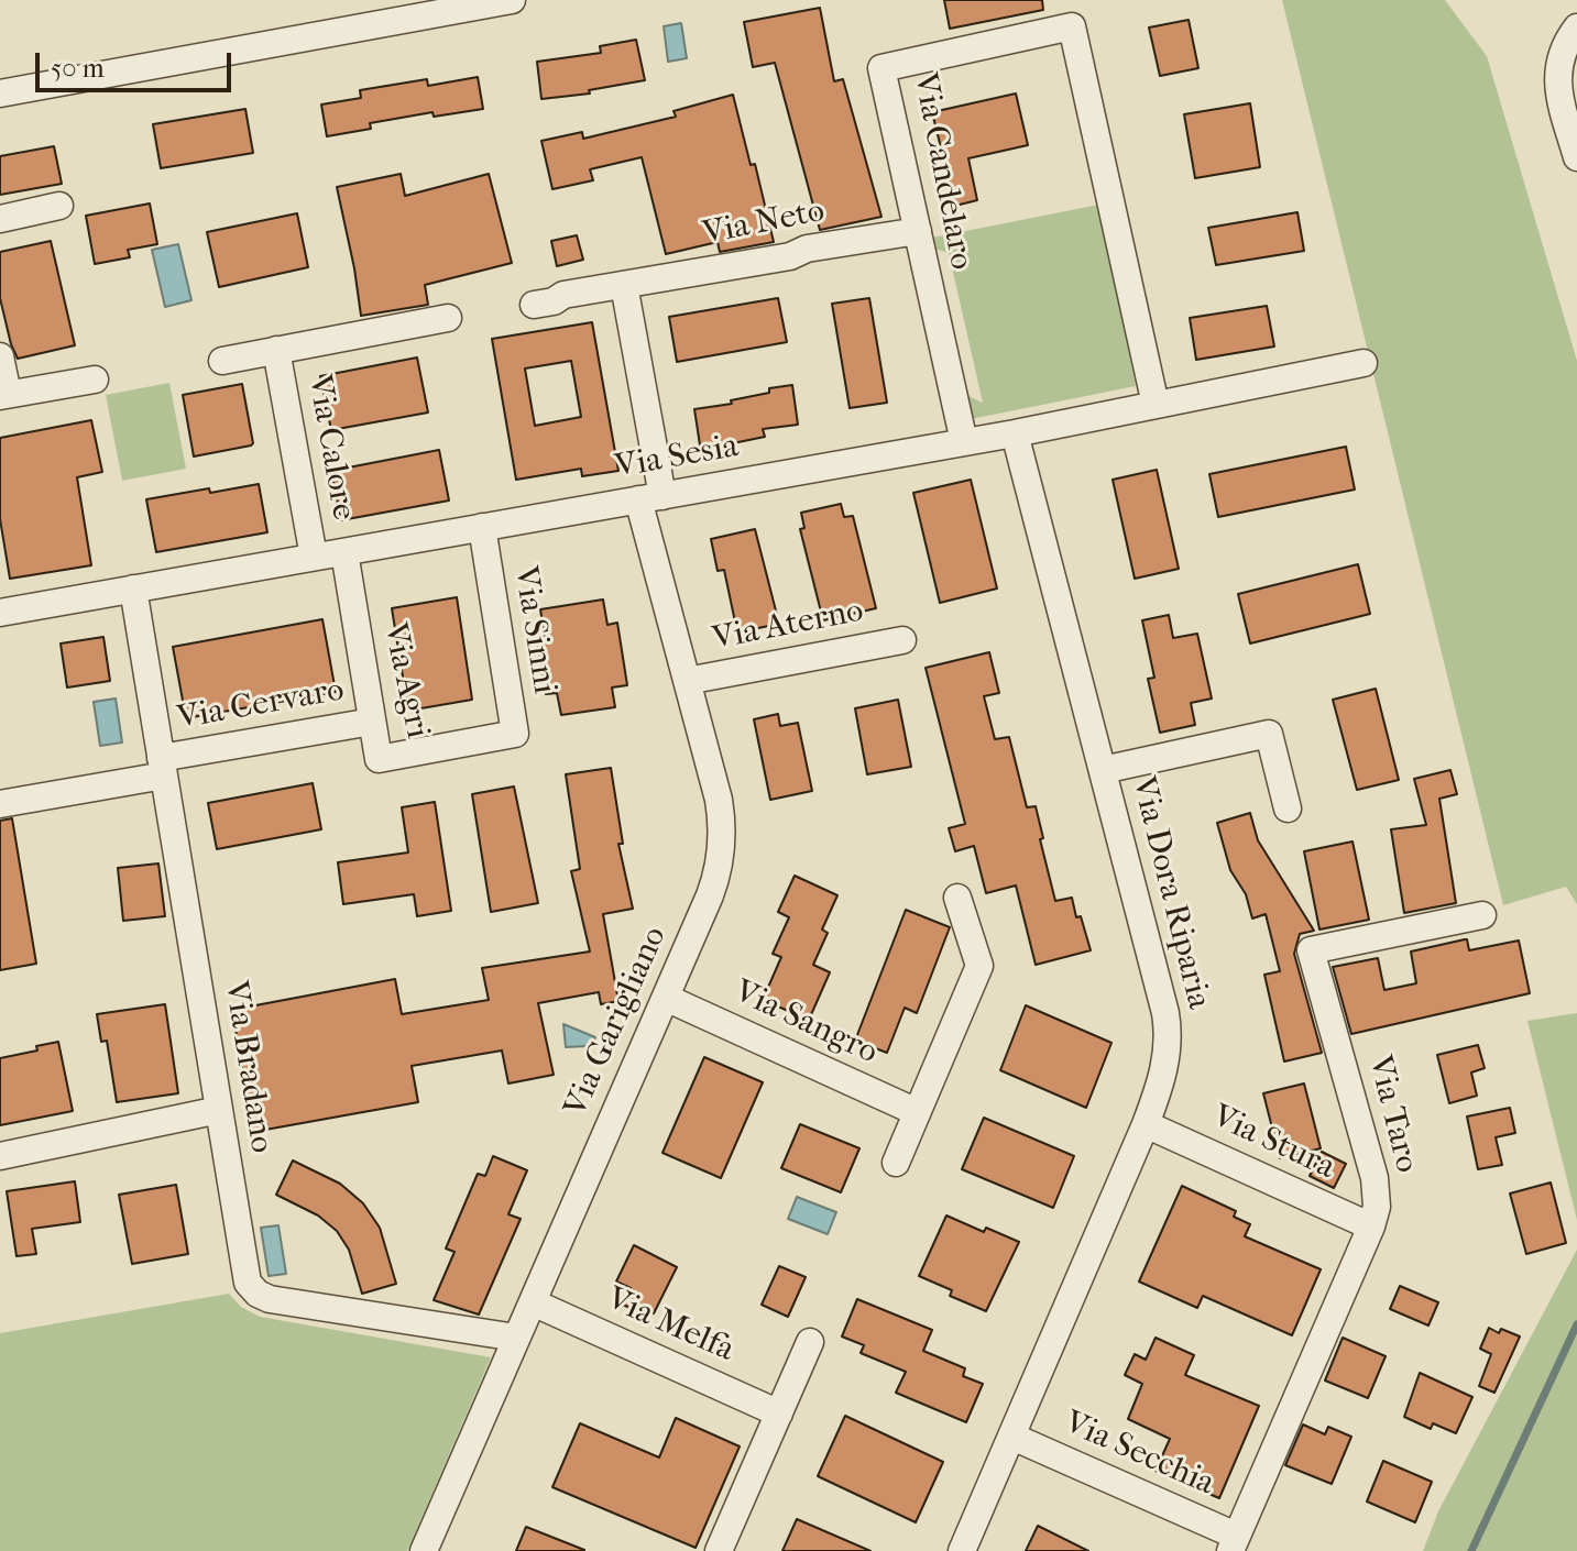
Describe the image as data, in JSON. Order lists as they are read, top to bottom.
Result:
{
  "streets": {
    "street": [
      "Via Candelaro",
      "Via Neto",
      "Via Calore",
      "Via Sesia",
      "Via Aterno",
      "Via Sinni",
      "Via Agri",
      "Via Cervaro",
      "Via Dora Riparia",
      "Via Garigliano",
      "Via Sangro",
      "Via Bradano",
      "Via Taro",
      "Via Stura",
      "Via Melfa",
      "Via Secchia"
    ]
  },
  "crossings": [
    ["Via Candelaro", "Via Neto"],
    ["Via Candelaro", "Via Sesia"],
    ["Via Calore", "Via Sesia"],
    ["Via Sesia", "Via Sinni"],
    ["Via Sesia", "Via Agri"],
    ["Via Sesia", "Via Dora Riparia"],
    ["Via Sesia", "Via Garigliano"],
    ["Via Sesia", "Via Bradano"],
    ["Via Aterno", "Via Garigliano"],
    ["Via Sinni", "Via Agri"],
    ["Via Agri", "Via Cervaro"],
    ["Via Cervaro", "Via Bradano"],
    ["Via Dora Riparia", "Via Stura"],
    ["Via Dora Riparia", "Via Secchia"],
    ["Via Garigliano", "Via Sangro"],
    ["Via Garigliano", "Via Bradano"],
    ["Via Garigliano", "Via Melfa"],
    ["Via Taro", "Via Stura"],
    ["Via Taro", "Via Secchia"]
  ],
  "scale_bar": "50 m"
}
